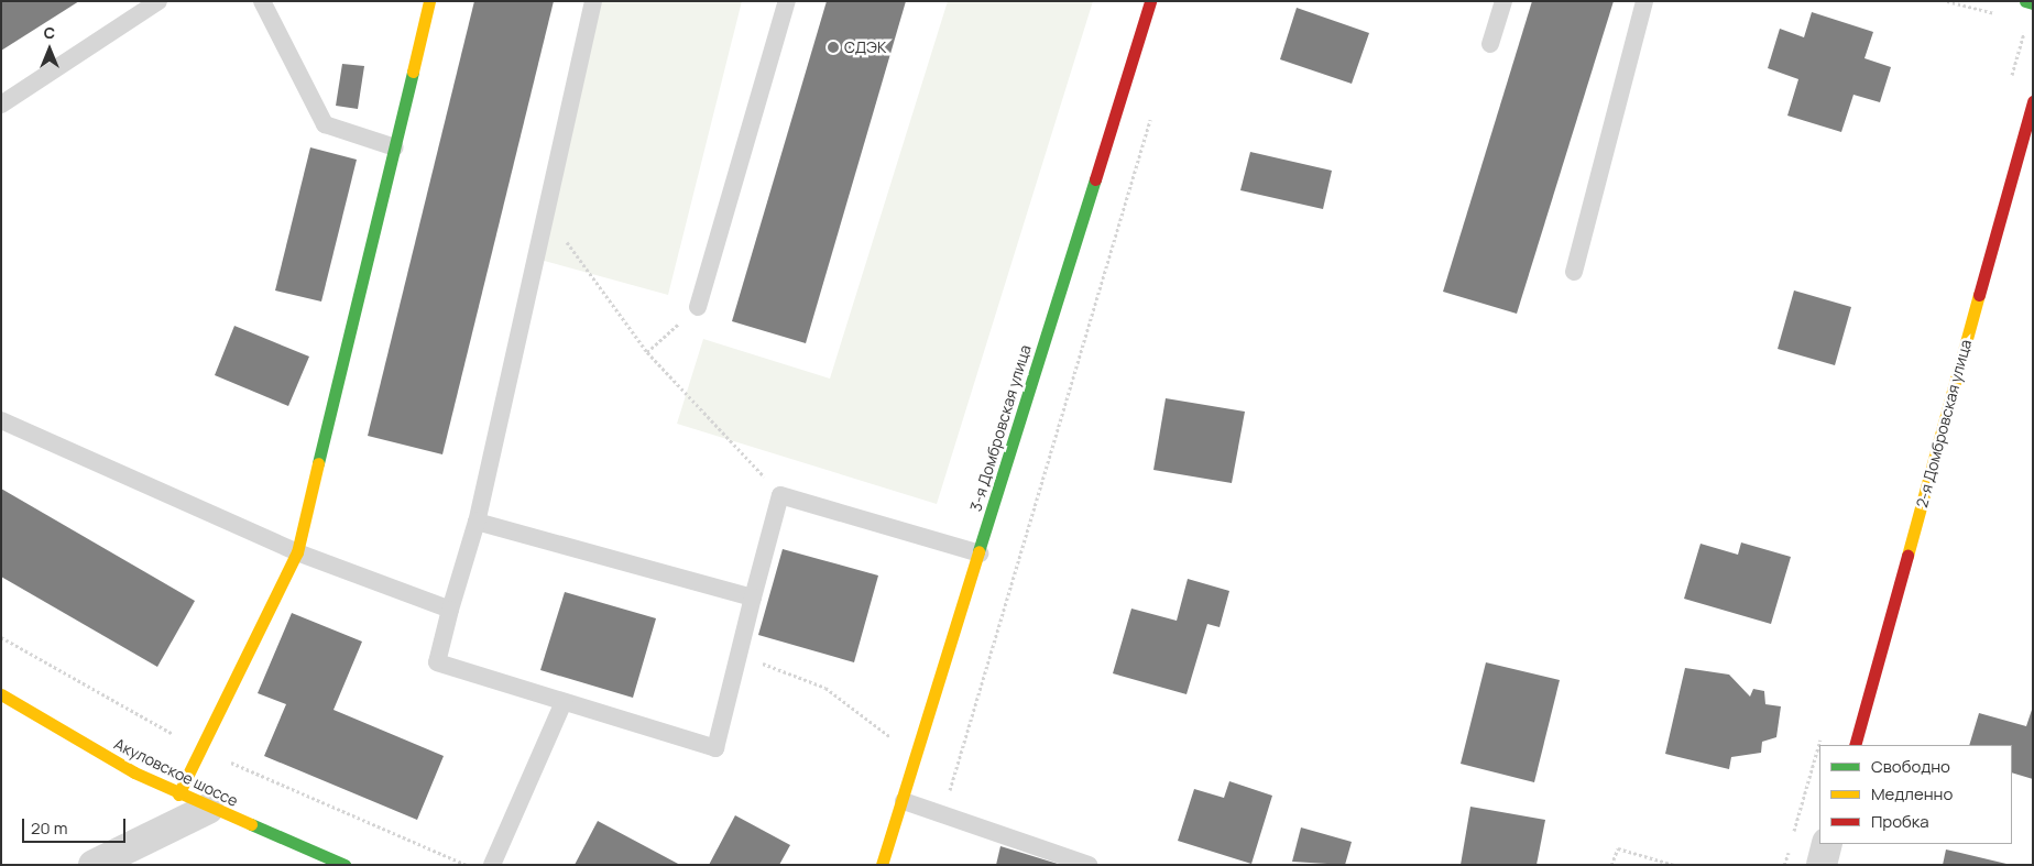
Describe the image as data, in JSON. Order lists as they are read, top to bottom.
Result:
{
  "streets": {
    "street": ["2-я Домбровская улица", "3-я Домбровская улица", "Акуловское шоссе"]
  },
  "places": ["СДЭК"],
  "legend": ["Свободно", "Медленно", "Пробка"],
  "scale_bar": "20 m",
  "north": "top"
}
